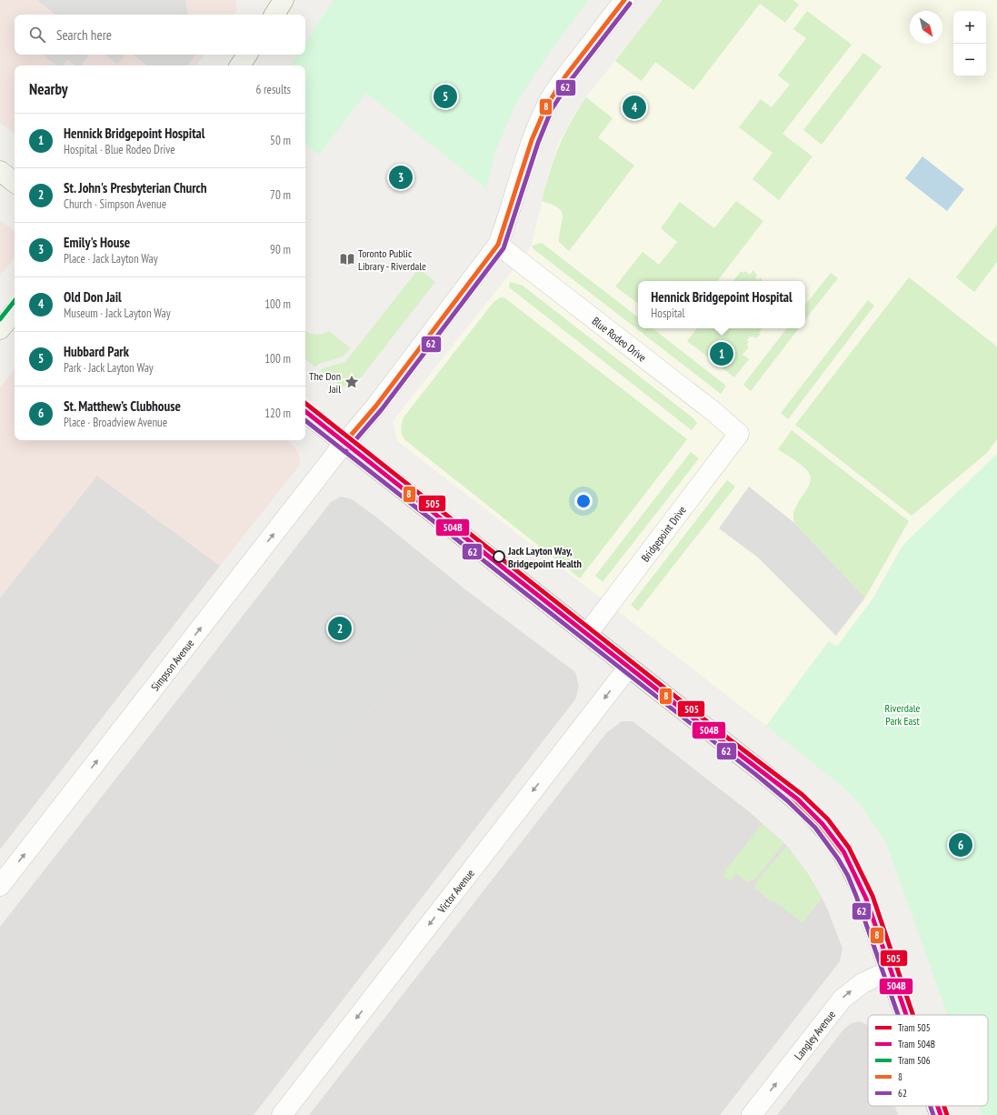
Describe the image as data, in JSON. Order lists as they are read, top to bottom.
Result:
{
  "streets": {
    "street": [
      "Blue Rodeo Drive",
      "Bridgepoint Drive",
      "Simpson Avenue",
      "Victor Avenue",
      "Langley Avenue"
    ]
  },
  "crossings": [
    ["Blue Rodeo Drive", "Bridgepoint Drive"],
    ["Blue Rodeo Drive", "Simpson Avenue"]
  ],
  "one_way": ["Simpson Avenue", "Victor Avenue", "Langley Avenue"],
  "parks": ["Riverdale Park East"],
  "places": {
    "library": ["Toronto Public Library - Riverdale"],
    "place": ["The Don Jail"],
    "other": ["Jack Layton Way, Bridgepoint Health"]
  },
  "lines": [
    "transit line 8",
    "transit line 62",
    "tram line 506",
    "tram line 505",
    "tram line 504B"
  ],
  "legend": [
    "Tram 505",
    "Tram 504B",
    "Tram 506",
    "8",
    "62"
  ],
  "north": "bottom right",
  "page": {
    "map_buttons": ["+", "−"],
    "search": "Search here",
    "heading": ["Nearby", "6 results"],
    "pins": [
      "5",
      "4",
      "3",
      "1",
      "2",
      "6"
    ],
    "list": [
      {
        "mark": "1",
        "name": "Hennick Bridgepoint Hospital",
        "note": "Hospital · Blue Rodeo Drive",
        "value": "50 m"
      },
      {
        "mark": "2",
        "name": "St. John's Presbyterian Church",
        "note": "Church · Simpson Avenue",
        "value": "70 m"
      },
      {
        "mark": "3",
        "name": "Emily's House",
        "note": "Place · Jack Layton Way",
        "value": "90 m"
      },
      {
        "mark": "4",
        "name": "Old Don Jail",
        "note": "Museum · Jack Layton Way",
        "value": "100 m"
      },
      {
        "mark": "5",
        "name": "Hubbard Park",
        "note": "Park · Jack Layton Way",
        "value": "100 m"
      },
      {
        "mark": "6",
        "name": "St. Matthew’s Clubhouse",
        "note": "Place · Broadview Avenue",
        "value": "120 m"
      }
    ],
    "popup": ["Hennick Bridgepoint Hospital", "Hospital"]
  }
}
